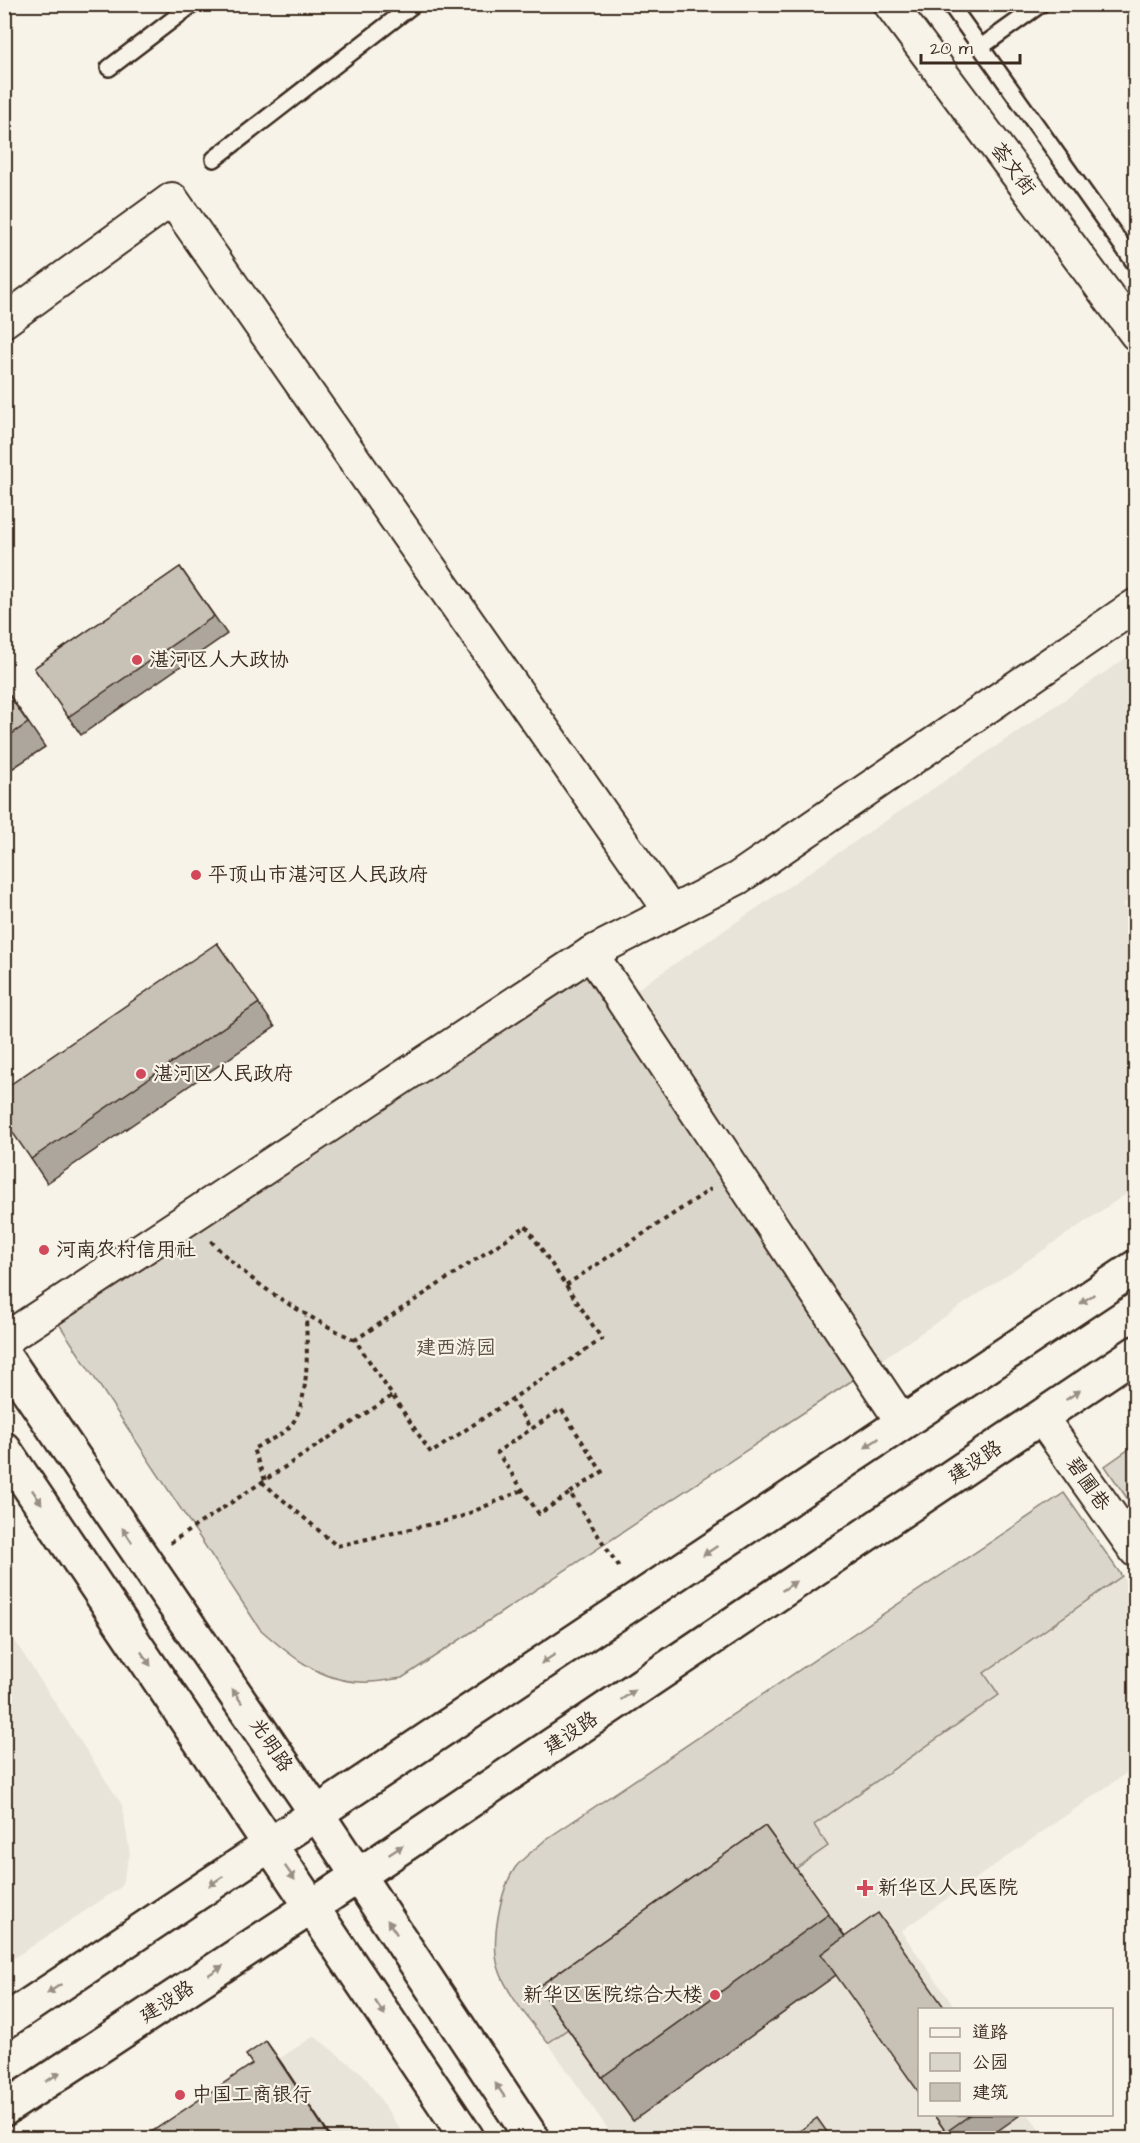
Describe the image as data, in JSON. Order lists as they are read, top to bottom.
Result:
{
  "streets": {
    "main road": ["建设路", "光明路"],
    "street": ["荟文街", "碧圃巷"]
  },
  "crossings": [
    ["建设路", "碧圃巷"],
    ["建设路", "光明路"]
  ],
  "parks": ["建西游园"],
  "places": {
    "other": [
      "湛河区人大政协",
      "平顶山市湛河区人民政府",
      "湛河区人民政府",
      "河南农村信用社",
      "新华区医院综合大楼",
      "中国工商银行"
    ],
    "health": ["新华区人民医院"]
  },
  "legend": ["道路", "公园", "建筑"],
  "scale_bar": "20 m"
}
